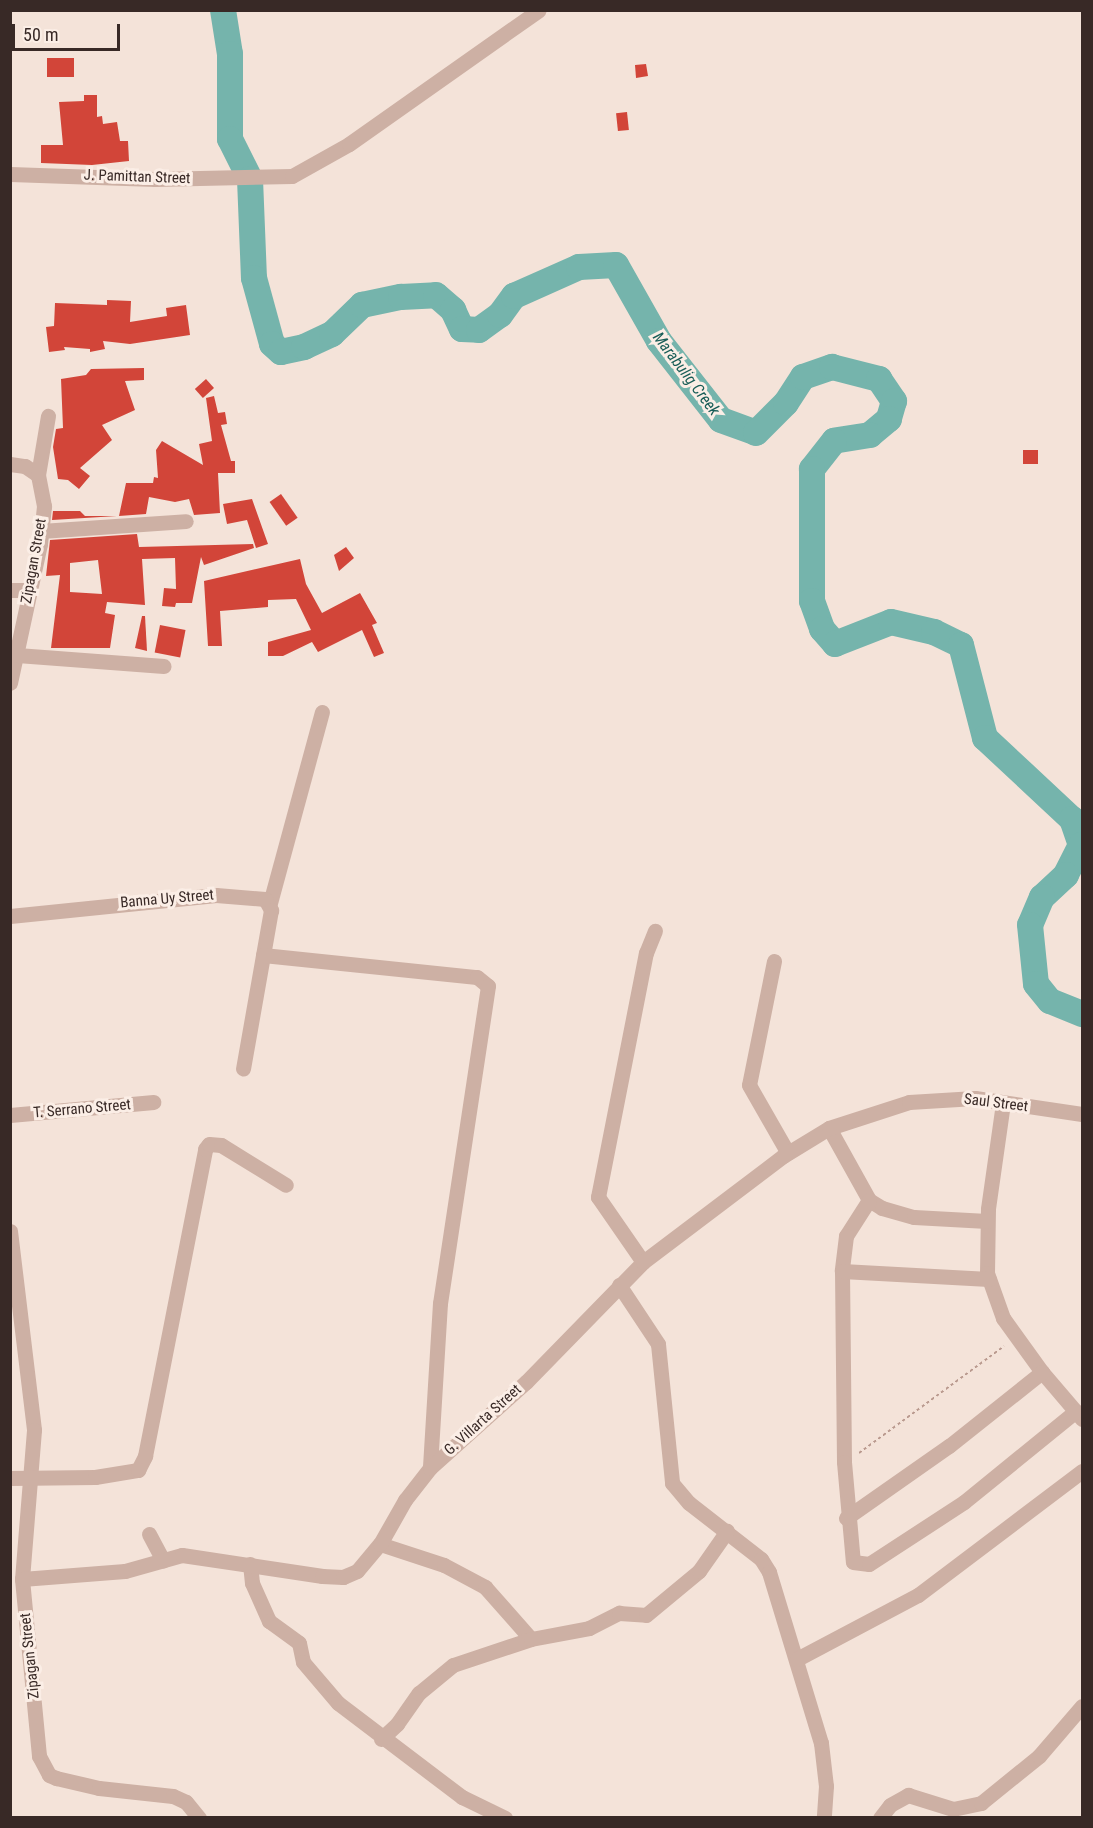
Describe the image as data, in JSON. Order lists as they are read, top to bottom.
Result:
{
  "streets": {
    "street": [
      "J. Pamittan Street",
      "Zipagan Street",
      "Banna Uy Street",
      "Saul Street",
      "T. Serrano Street",
      "G. Villarta Street"
    ]
  },
  "crossings": [
    ["Zipagan Street", "G. Villarta Street"],
    ["Saul Street", "G. Villarta Street"]
  ],
  "water": ["Marabulig Creek"],
  "scale_bar": "50 m"
}
